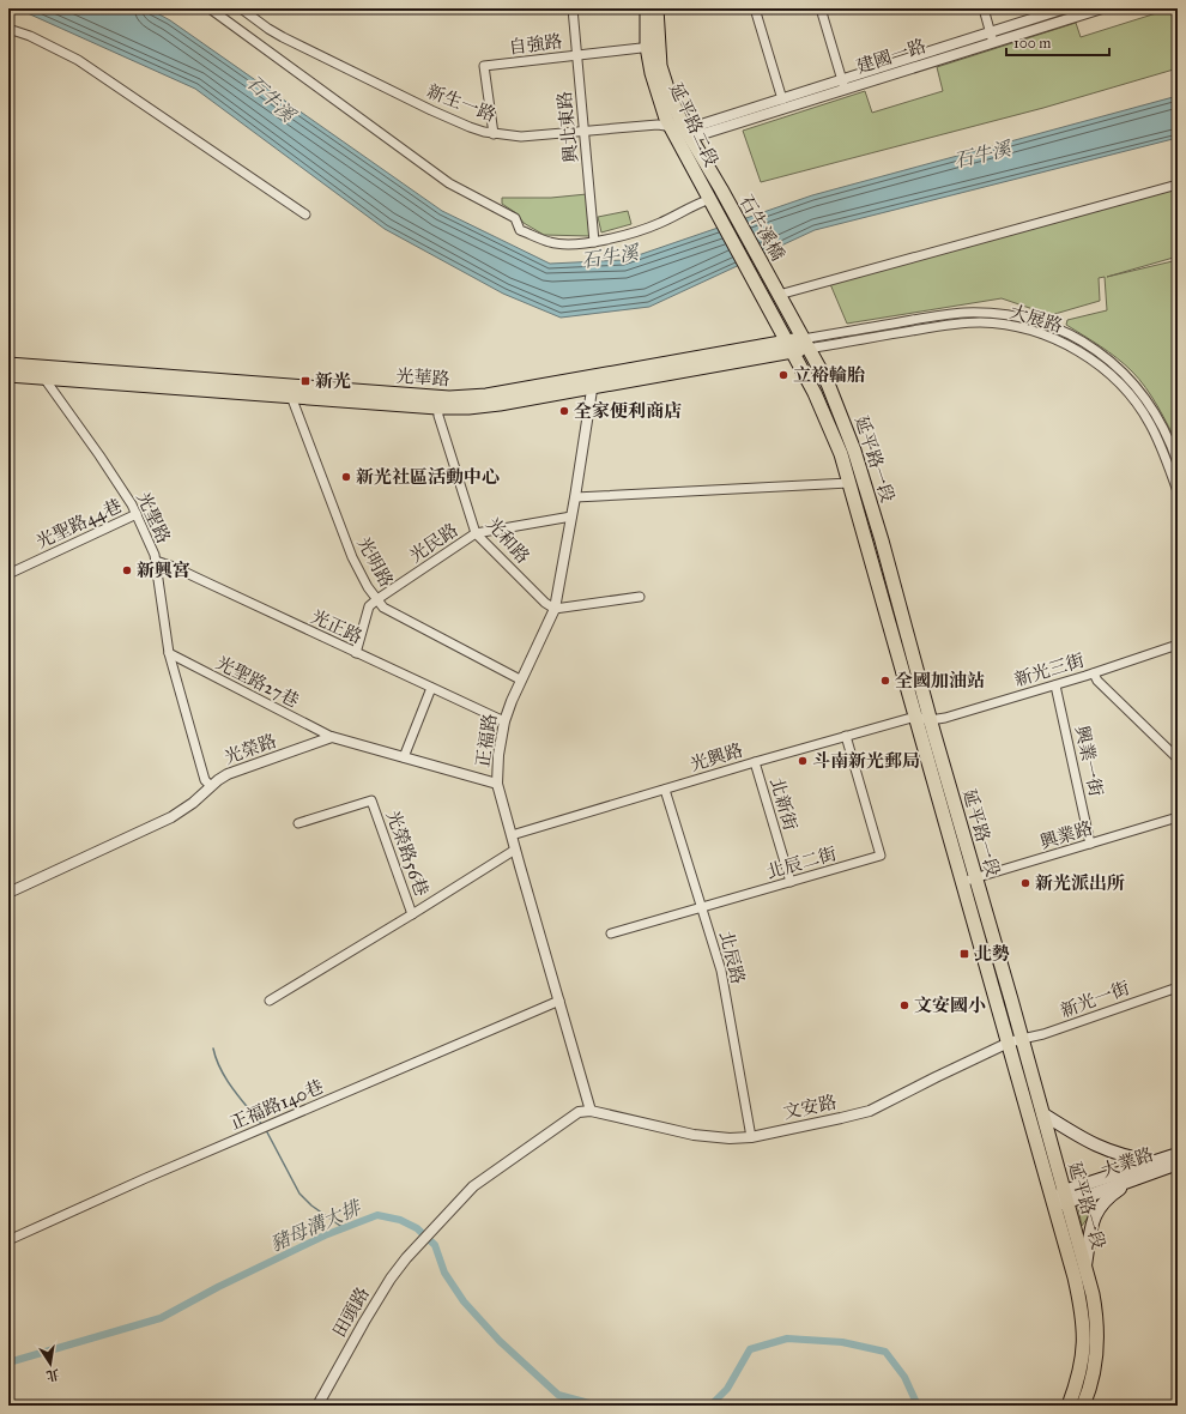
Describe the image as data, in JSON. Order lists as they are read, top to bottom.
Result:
{
  "streets": {
    "main road": [
      "延平路二段",
      "石牛溪橋",
      "光華路",
      "延平路一段",
      "大業路"
    ],
    "street": [
      "自強路",
      "建國一路",
      "新生一路",
      "興北東路",
      "大展路",
      "光聖路",
      "光聖路44巷",
      "光和路",
      "光民路",
      "光明路",
      "光正路",
      "新光三街",
      "光聖路27巷",
      "正福路",
      "光榮路",
      "光興路",
      "興業一街",
      "北新街",
      "興業路",
      "光榮路56巷",
      "北辰二街",
      "北辰路",
      "新光一街",
      "正福路140巷",
      "文安路",
      "田頭路"
    ]
  },
  "crossings": [
    ["自強路", "新生一路"],
    ["自強路", "延平路二段"],
    ["自強路", "興北東路"],
    ["建國一路", "新生一路"],
    ["建國一路", "延平路二段"],
    ["新生一路", "延平路二段"],
    ["新生一路", "興北東路"],
    ["延平路二段", "石牛溪橋"],
    ["石牛溪橋", "延平路一段"],
    ["大展路", "光華路"],
    ["大展路", "延平路一段"],
    ["光華路", "延平路一段"],
    ["光華路", "光聖路"],
    ["光華路", "光和路"],
    ["光華路", "光明路"],
    ["光華路", "正福路"],
    ["延平路一段", "新光三街"],
    ["延平路一段", "光興路"],
    ["延平路一段", "興業路"],
    ["延平路一段", "新光一街"],
    ["延平路一段", "文安路"],
    ["延平路一段", "大業路"],
    ["光聖路", "光聖路44巷"],
    ["光聖路", "光正路"],
    ["光聖路", "光聖路27巷"],
    ["光聖路", "光榮路"],
    ["光和路", "光民路"],
    ["光和路", "正福路"],
    ["光民路", "光明路"],
    ["光民路", "光正路"],
    ["光民路", "正福路"],
    ["光明路", "正福路"],
    ["光正路", "正福路"],
    ["新光三街", "光興路"],
    ["新光三街", "興業一街"],
    ["光聖路27巷", "光榮路"],
    ["正福路", "光興路"],
    ["正福路", "正福路140巷"],
    ["正福路", "文安路"],
    ["正福路", "田頭路"],
    ["光興路", "北新街"],
    ["光興路", "北辰二街"],
    ["光興路", "北辰路"],
    ["興業一街", "興業路"],
    ["北新街", "北辰二街"],
    ["北辰二街", "北辰路"],
    ["北辰路", "文安路"],
    ["新光一街", "文安路"],
    ["文安路", "田頭路"]
  ],
  "water": ["石牛溪", "豬母溝大排"],
  "places": {
    "other": [
      "立裕輪胎",
      "全家便利商店",
      "新光社區活動中心",
      "新興宮",
      "全國加油站",
      "斗南新光郵局",
      "新光派出所",
      "文安國小"
    ],
    "transit": ["新光", "北勢"]
  },
  "scale_bar": "100 m",
  "north": "bottom"
}
